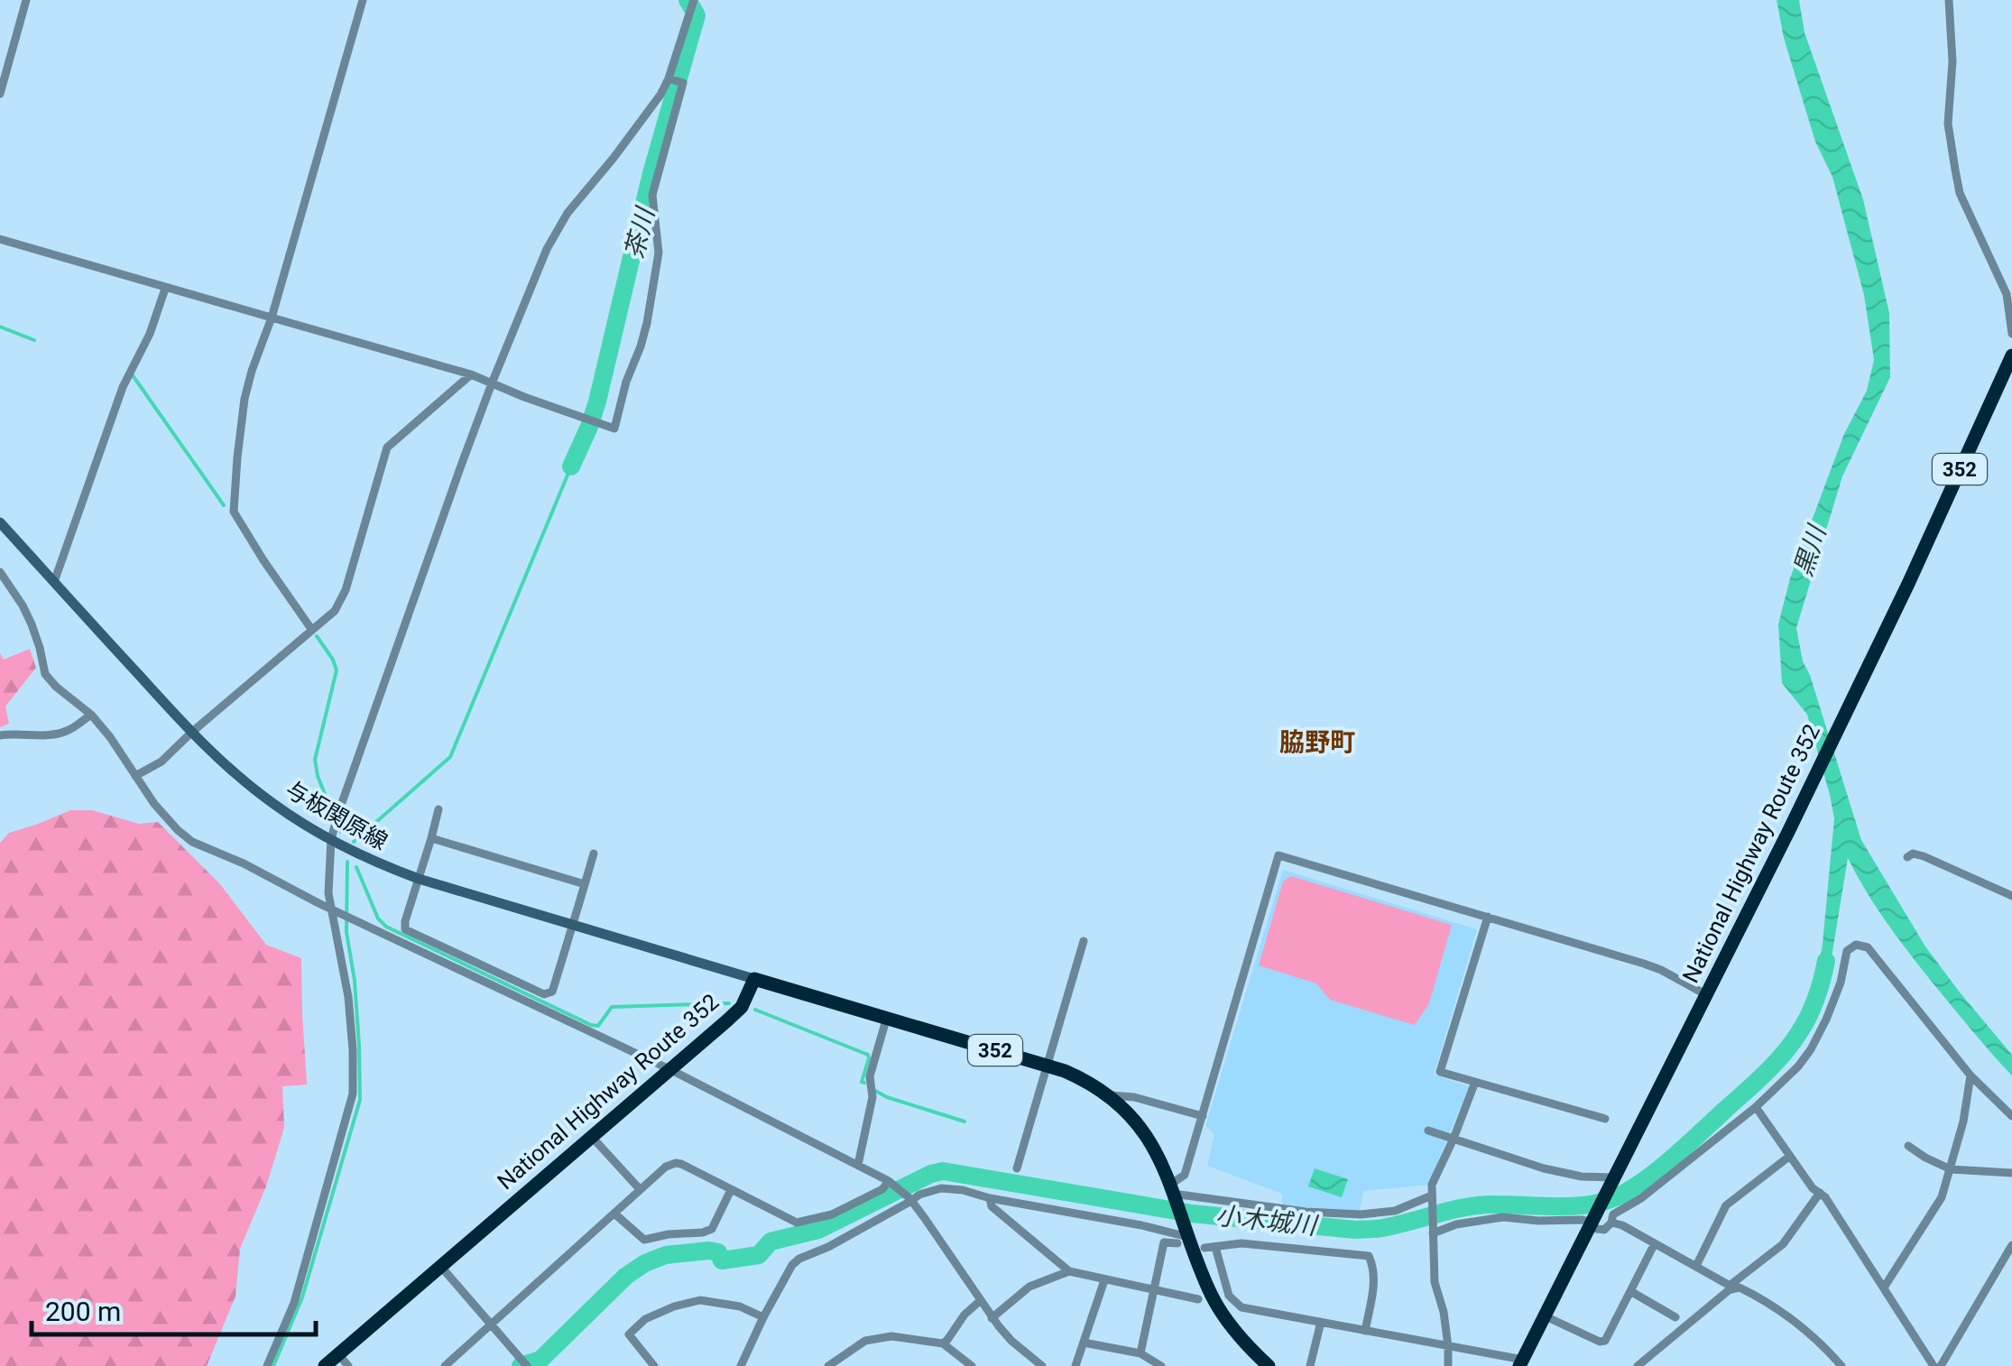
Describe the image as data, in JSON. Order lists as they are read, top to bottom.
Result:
{
  "streets": {
    "highway": ["352", "National Highway Route 352"],
    "main road": ["与板関原線"]
  },
  "crossings": [
    ["352", "与板関原線"],
    ["352", "National Highway Route 352"],
    ["与板関原線", "National Highway Route 352"]
  ],
  "districts": ["脇野町"],
  "water": ["茶川", "黒川", "小木城川"],
  "scale_bar": "200 m"
}
